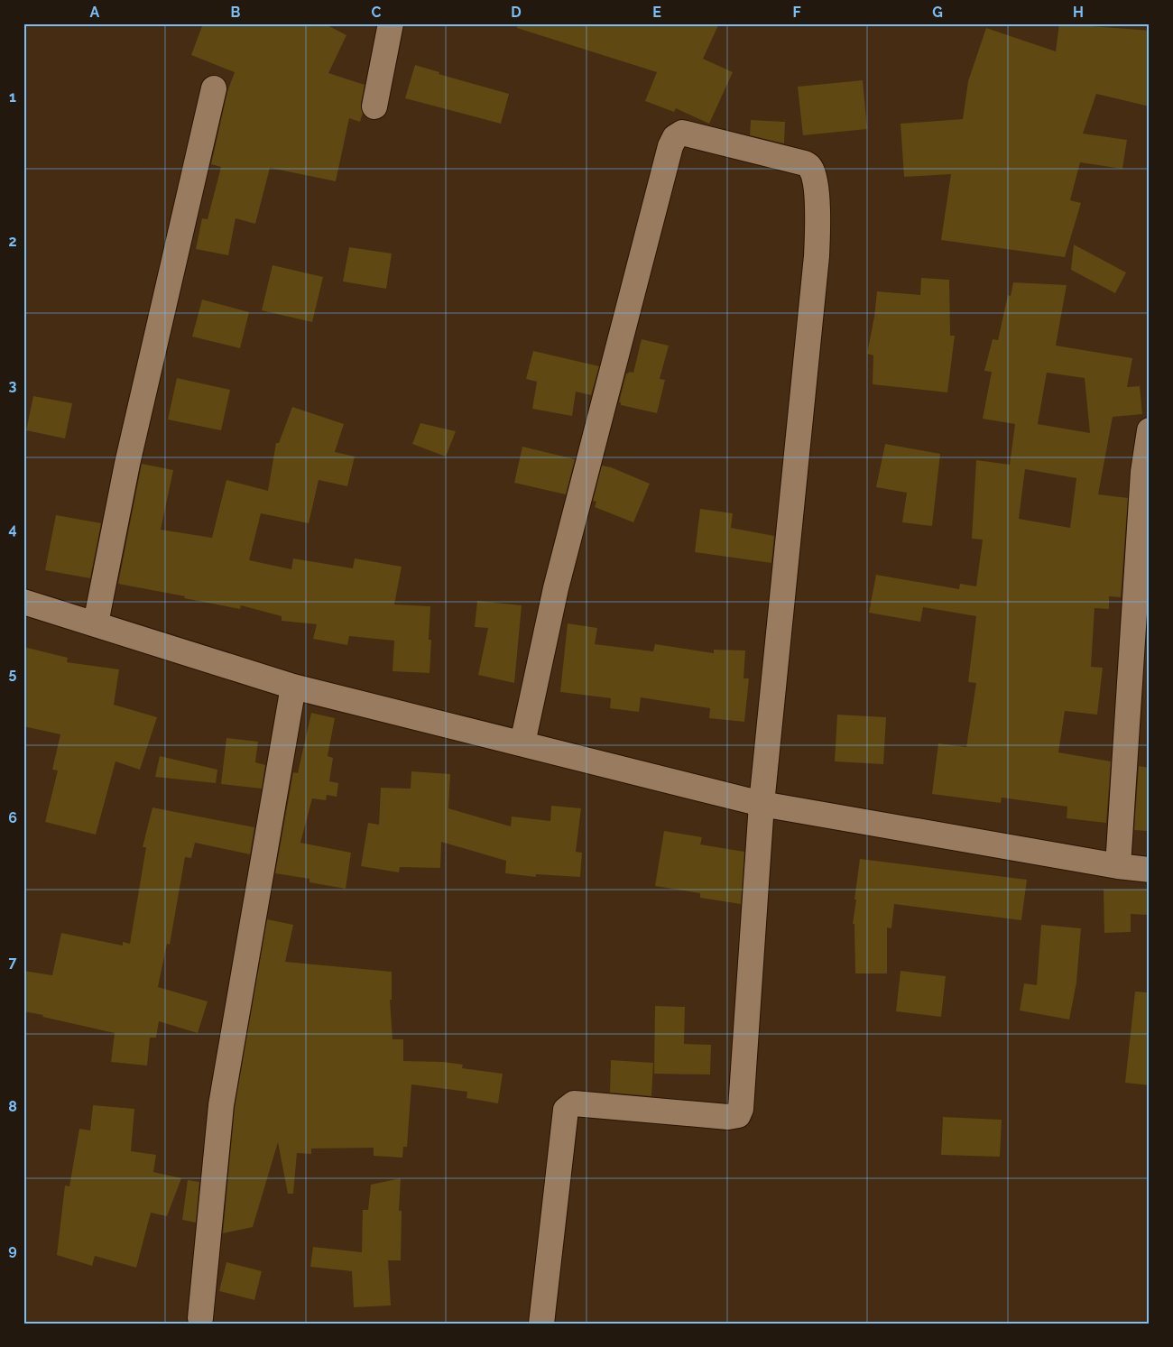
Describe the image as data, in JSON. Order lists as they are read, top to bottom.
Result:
{
  "grid": {
    "columns": [
      "A",
      "B",
      "C",
      "D",
      "E",
      "F",
      "G",
      "H"
    ],
    "rows": [
      "1",
      "2",
      "3",
      "4",
      "5",
      "6",
      "7",
      "8",
      "9"
    ]
  }
}
